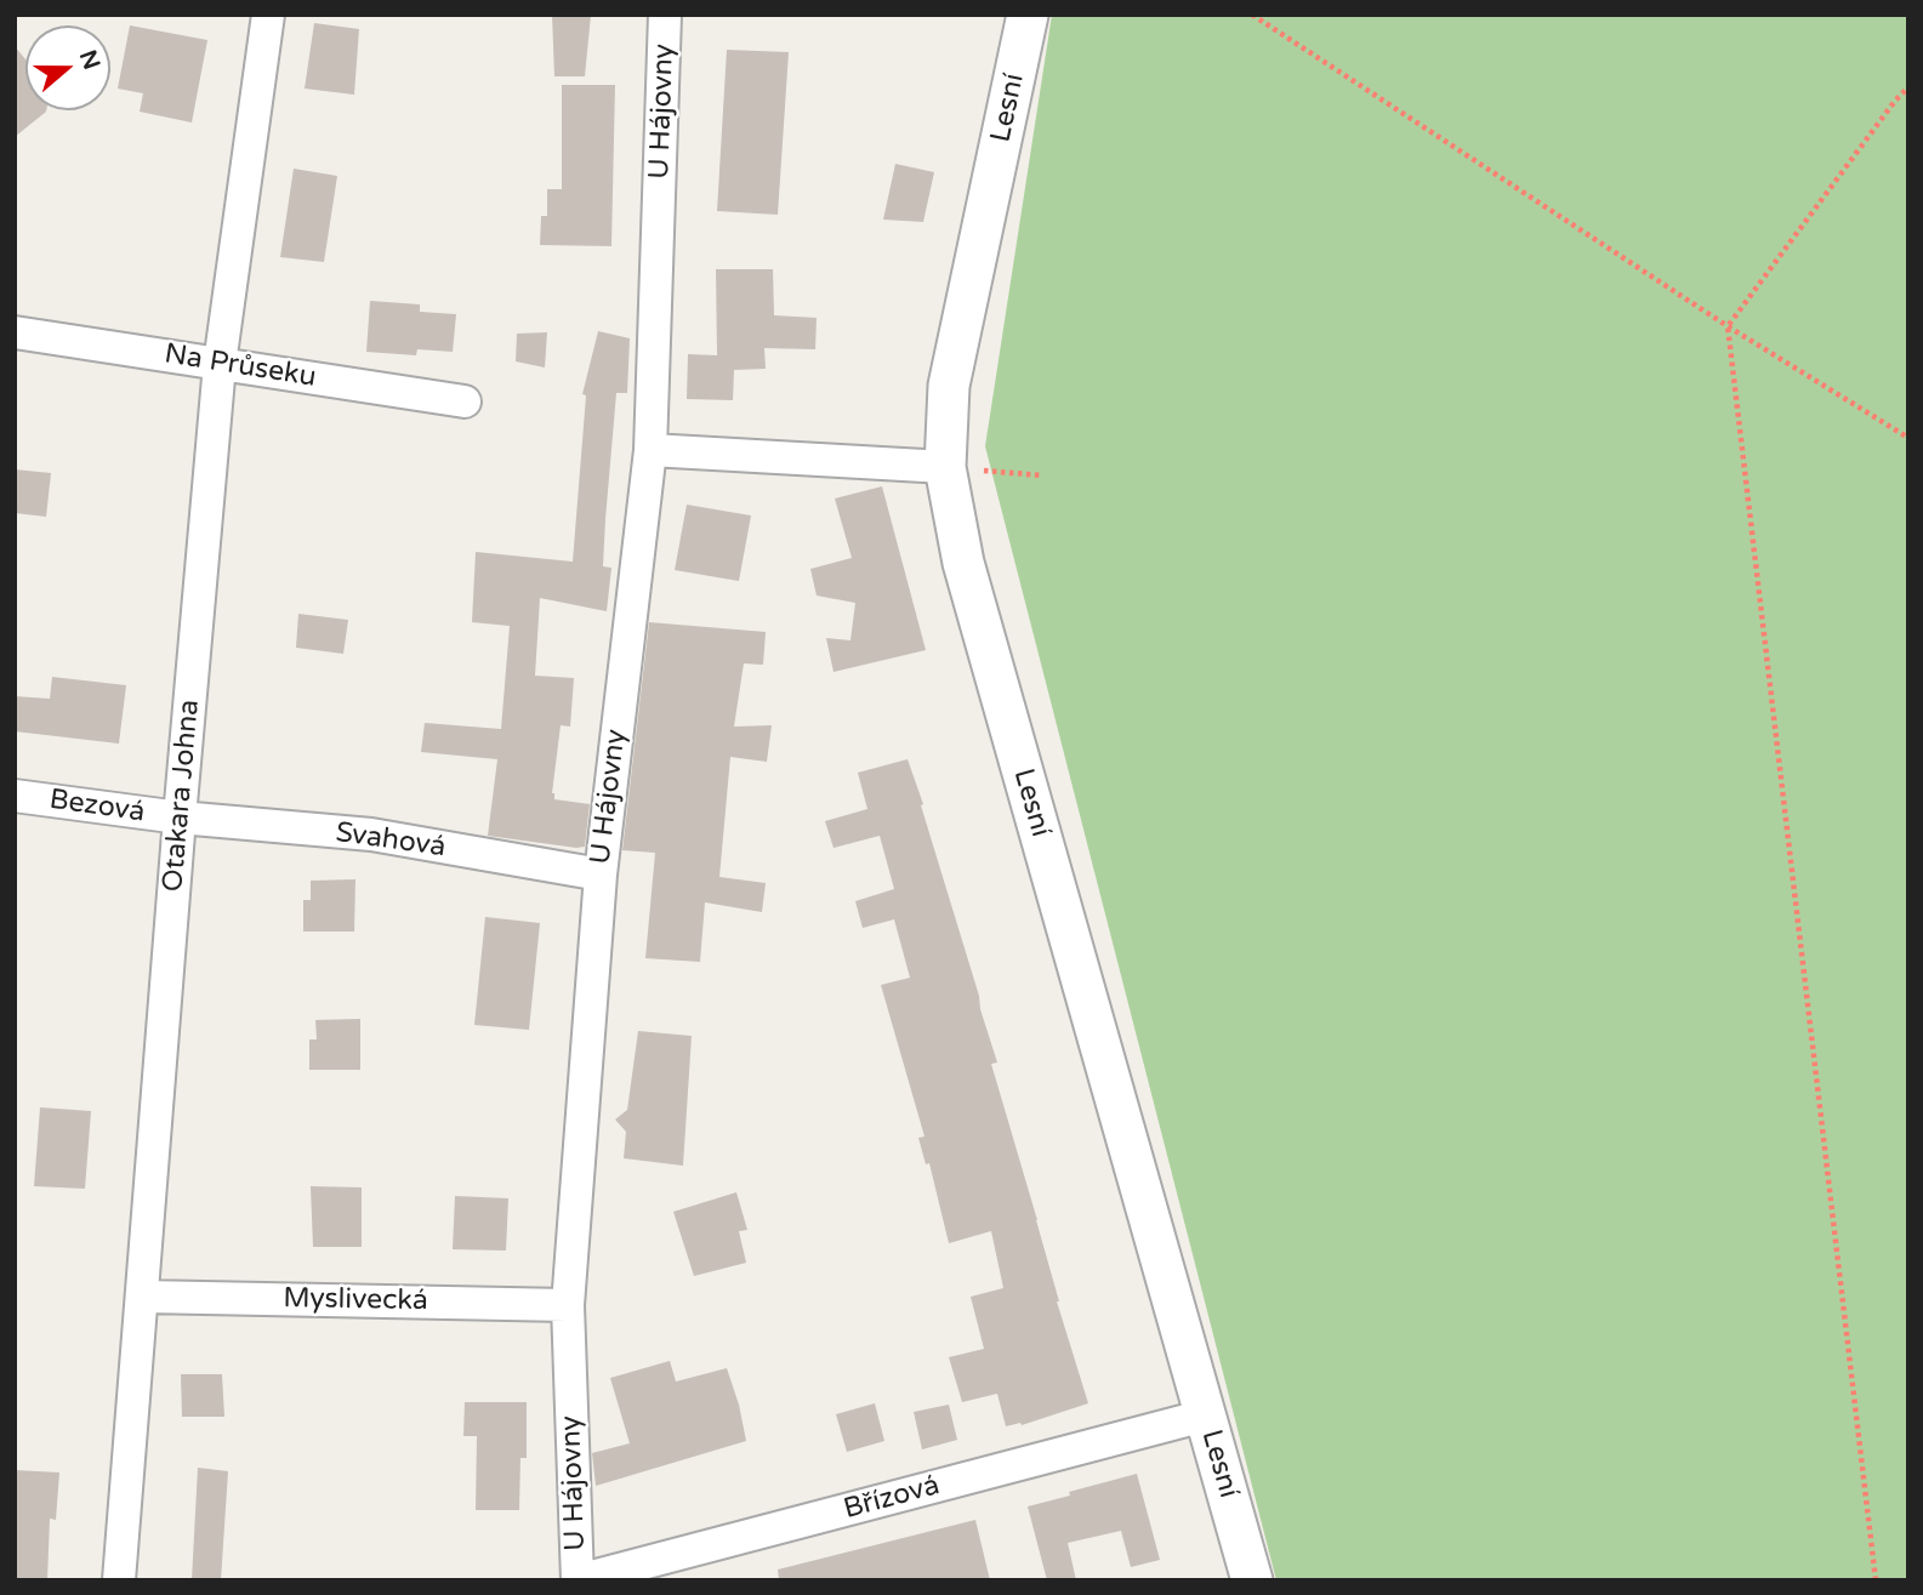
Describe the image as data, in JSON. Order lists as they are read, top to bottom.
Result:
{
  "streets": {
    "street": [
      "Lesní",
      "U Hájovny",
      "Na Průseku",
      "Otakara Johna",
      "Bezová",
      "Svahová",
      "Myslivecká",
      "Břízová"
    ]
  },
  "crossings": [
    ["Lesní", "Břízová"],
    ["U Hájovny", "Svahová"],
    ["U Hájovny", "Myslivecká"],
    ["U Hájovny", "Břízová"],
    ["Na Průseku", "Otakara Johna"],
    ["Otakara Johna", "Bezová"],
    ["Otakara Johna", "Svahová"],
    ["Otakara Johna", "Myslivecká"],
    ["Bezová", "Svahová"]
  ],
  "north": "right"
}
